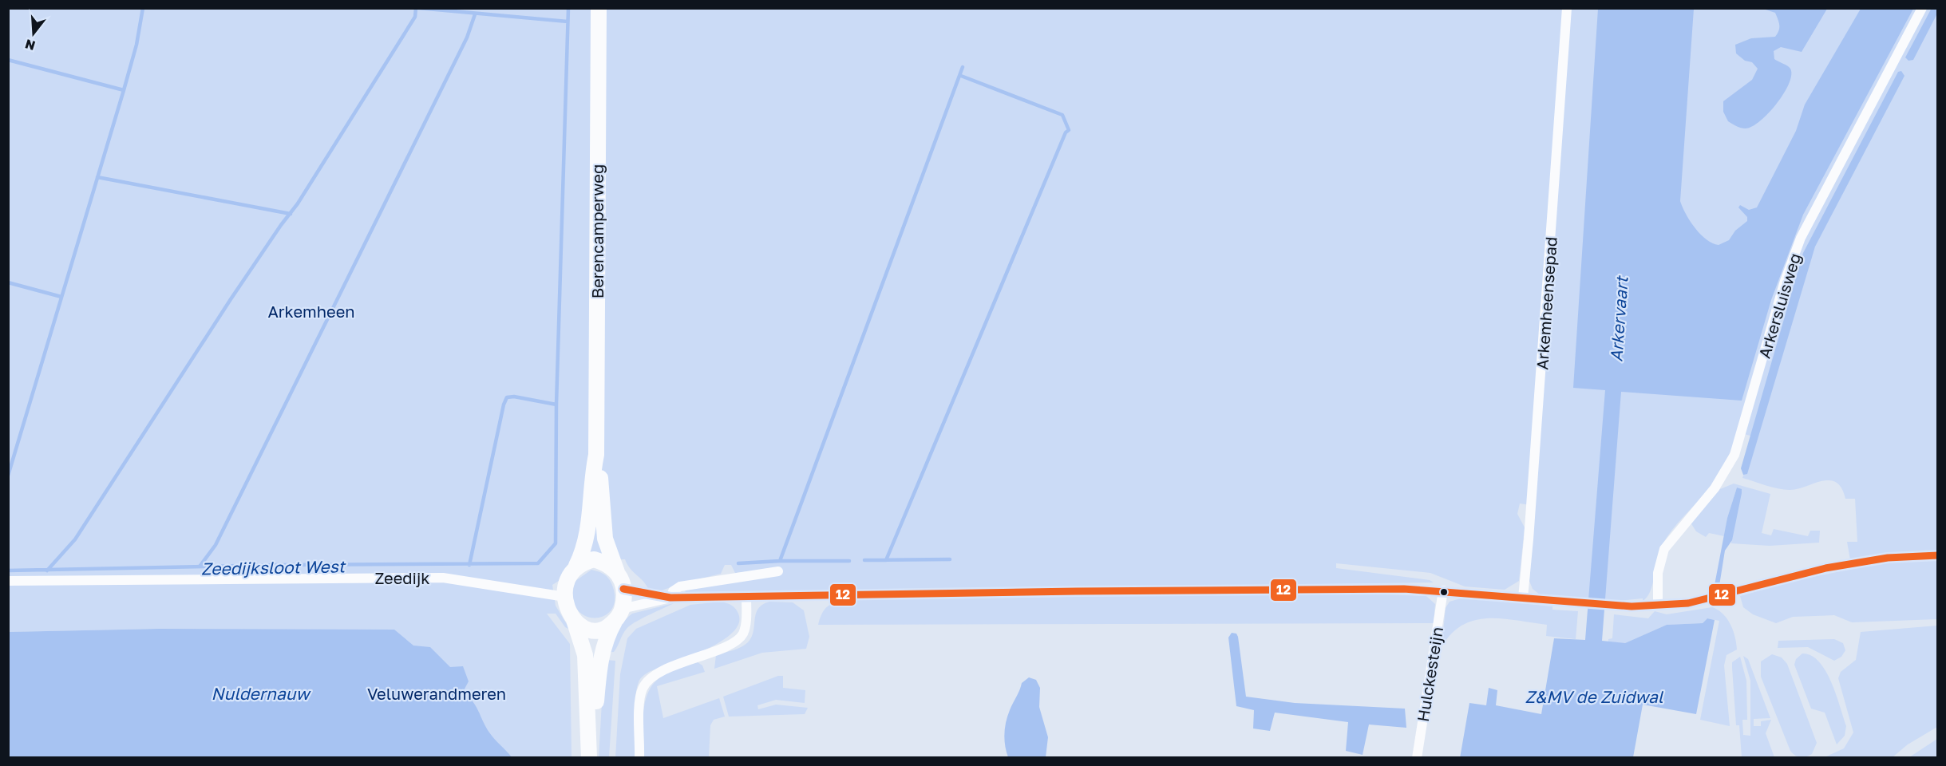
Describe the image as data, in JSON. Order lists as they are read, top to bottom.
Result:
{
  "streets": {
    "main road": ["Berencamperweg"],
    "street": [
      "Arkemheensepad",
      "Arkersluisweg",
      "Zeedijk",
      "Hulckesteijn"
    ]
  },
  "crossings": [
    ["Berencamperweg", "Zeedijk"]
  ],
  "water": [
    "Arkervaart",
    "Zeedijksloot West",
    "Nuldernauw",
    "Z&MV de Zuidwal"
  ],
  "parks": ["Arkemheen", "Veluwerandmeren"],
  "lines": ["transit line 12"],
  "north": "bottom"
}
